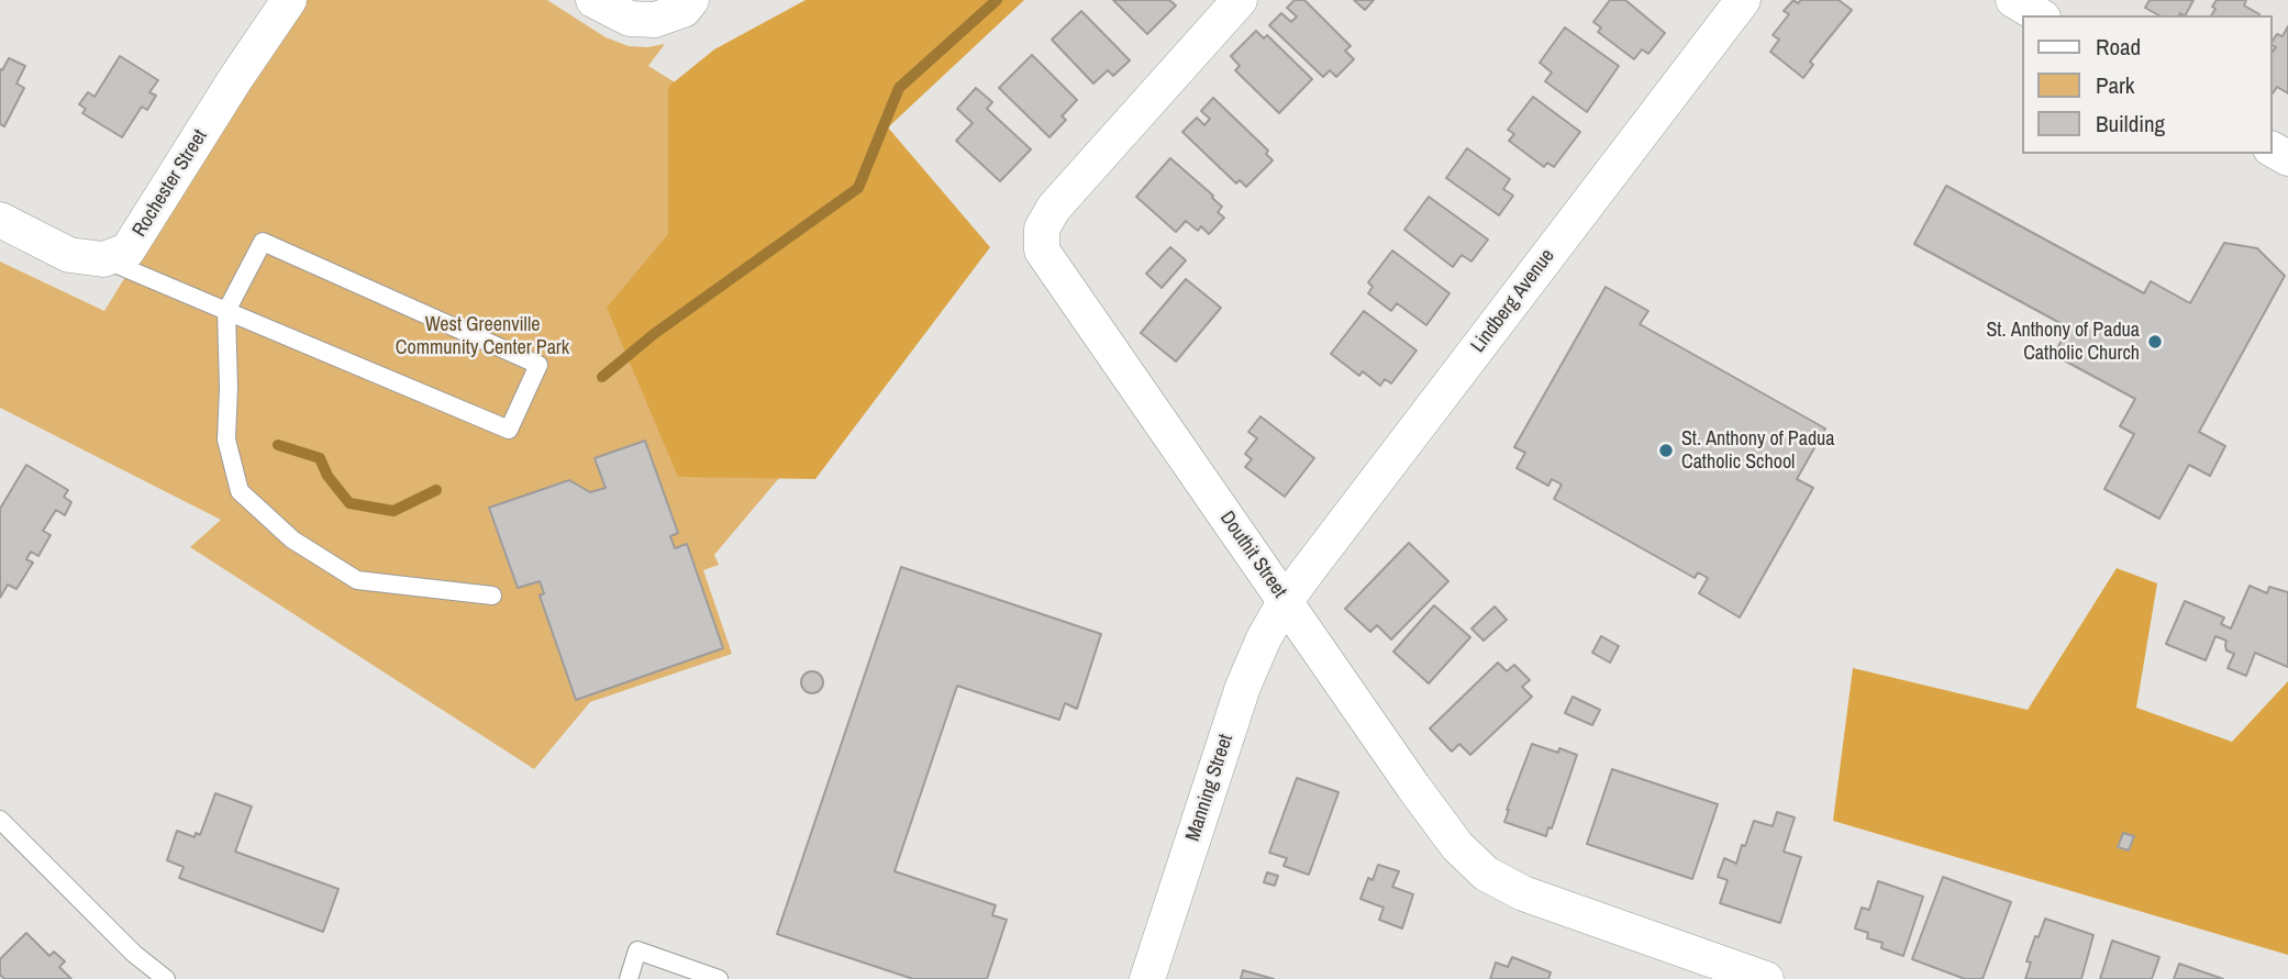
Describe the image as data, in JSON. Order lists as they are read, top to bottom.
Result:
{
  "streets": {
    "street": [
      "Rochester Street",
      "Lindberg Avenue",
      "Douthit Street",
      "Manning Street"
    ]
  },
  "crossings": [
    ["Lindberg Avenue", "Douthit Street"],
    ["Lindberg Avenue", "Manning Street"],
    ["Douthit Street", "Manning Street"]
  ],
  "parks": ["West Greenville Community Center Park"],
  "places": ["St. Anthony of Padua Catholic Church", "St. Anthony of Padua Catholic School"],
  "legend": ["Road", "Park", "Building"]
}
